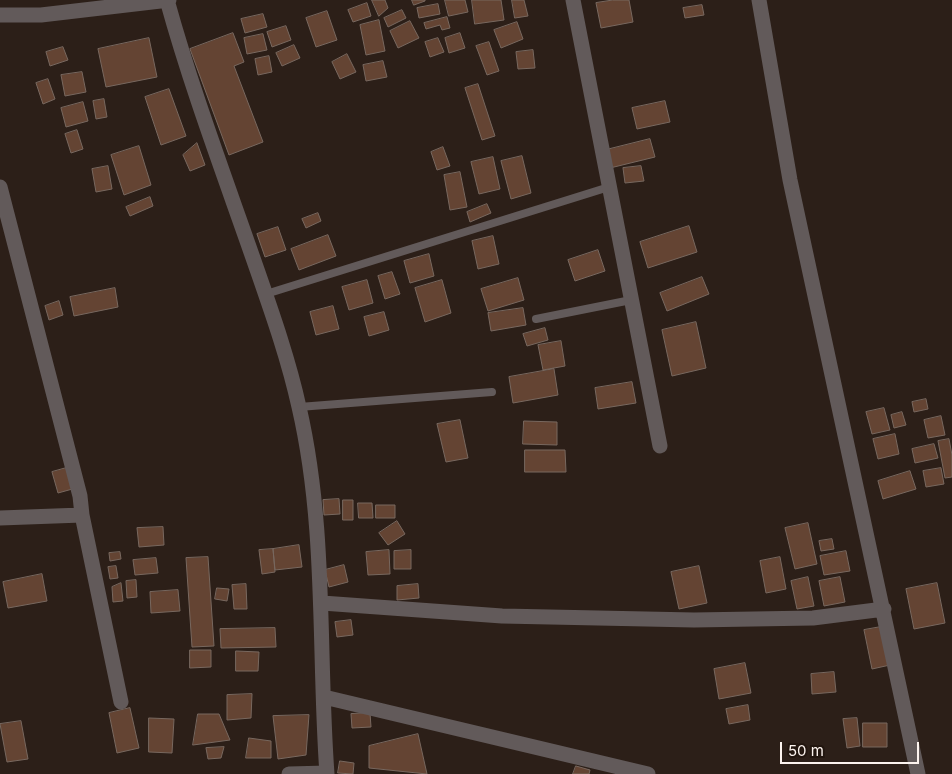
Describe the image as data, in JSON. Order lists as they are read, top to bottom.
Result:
{
  "scale_bar": "50 m"
}
